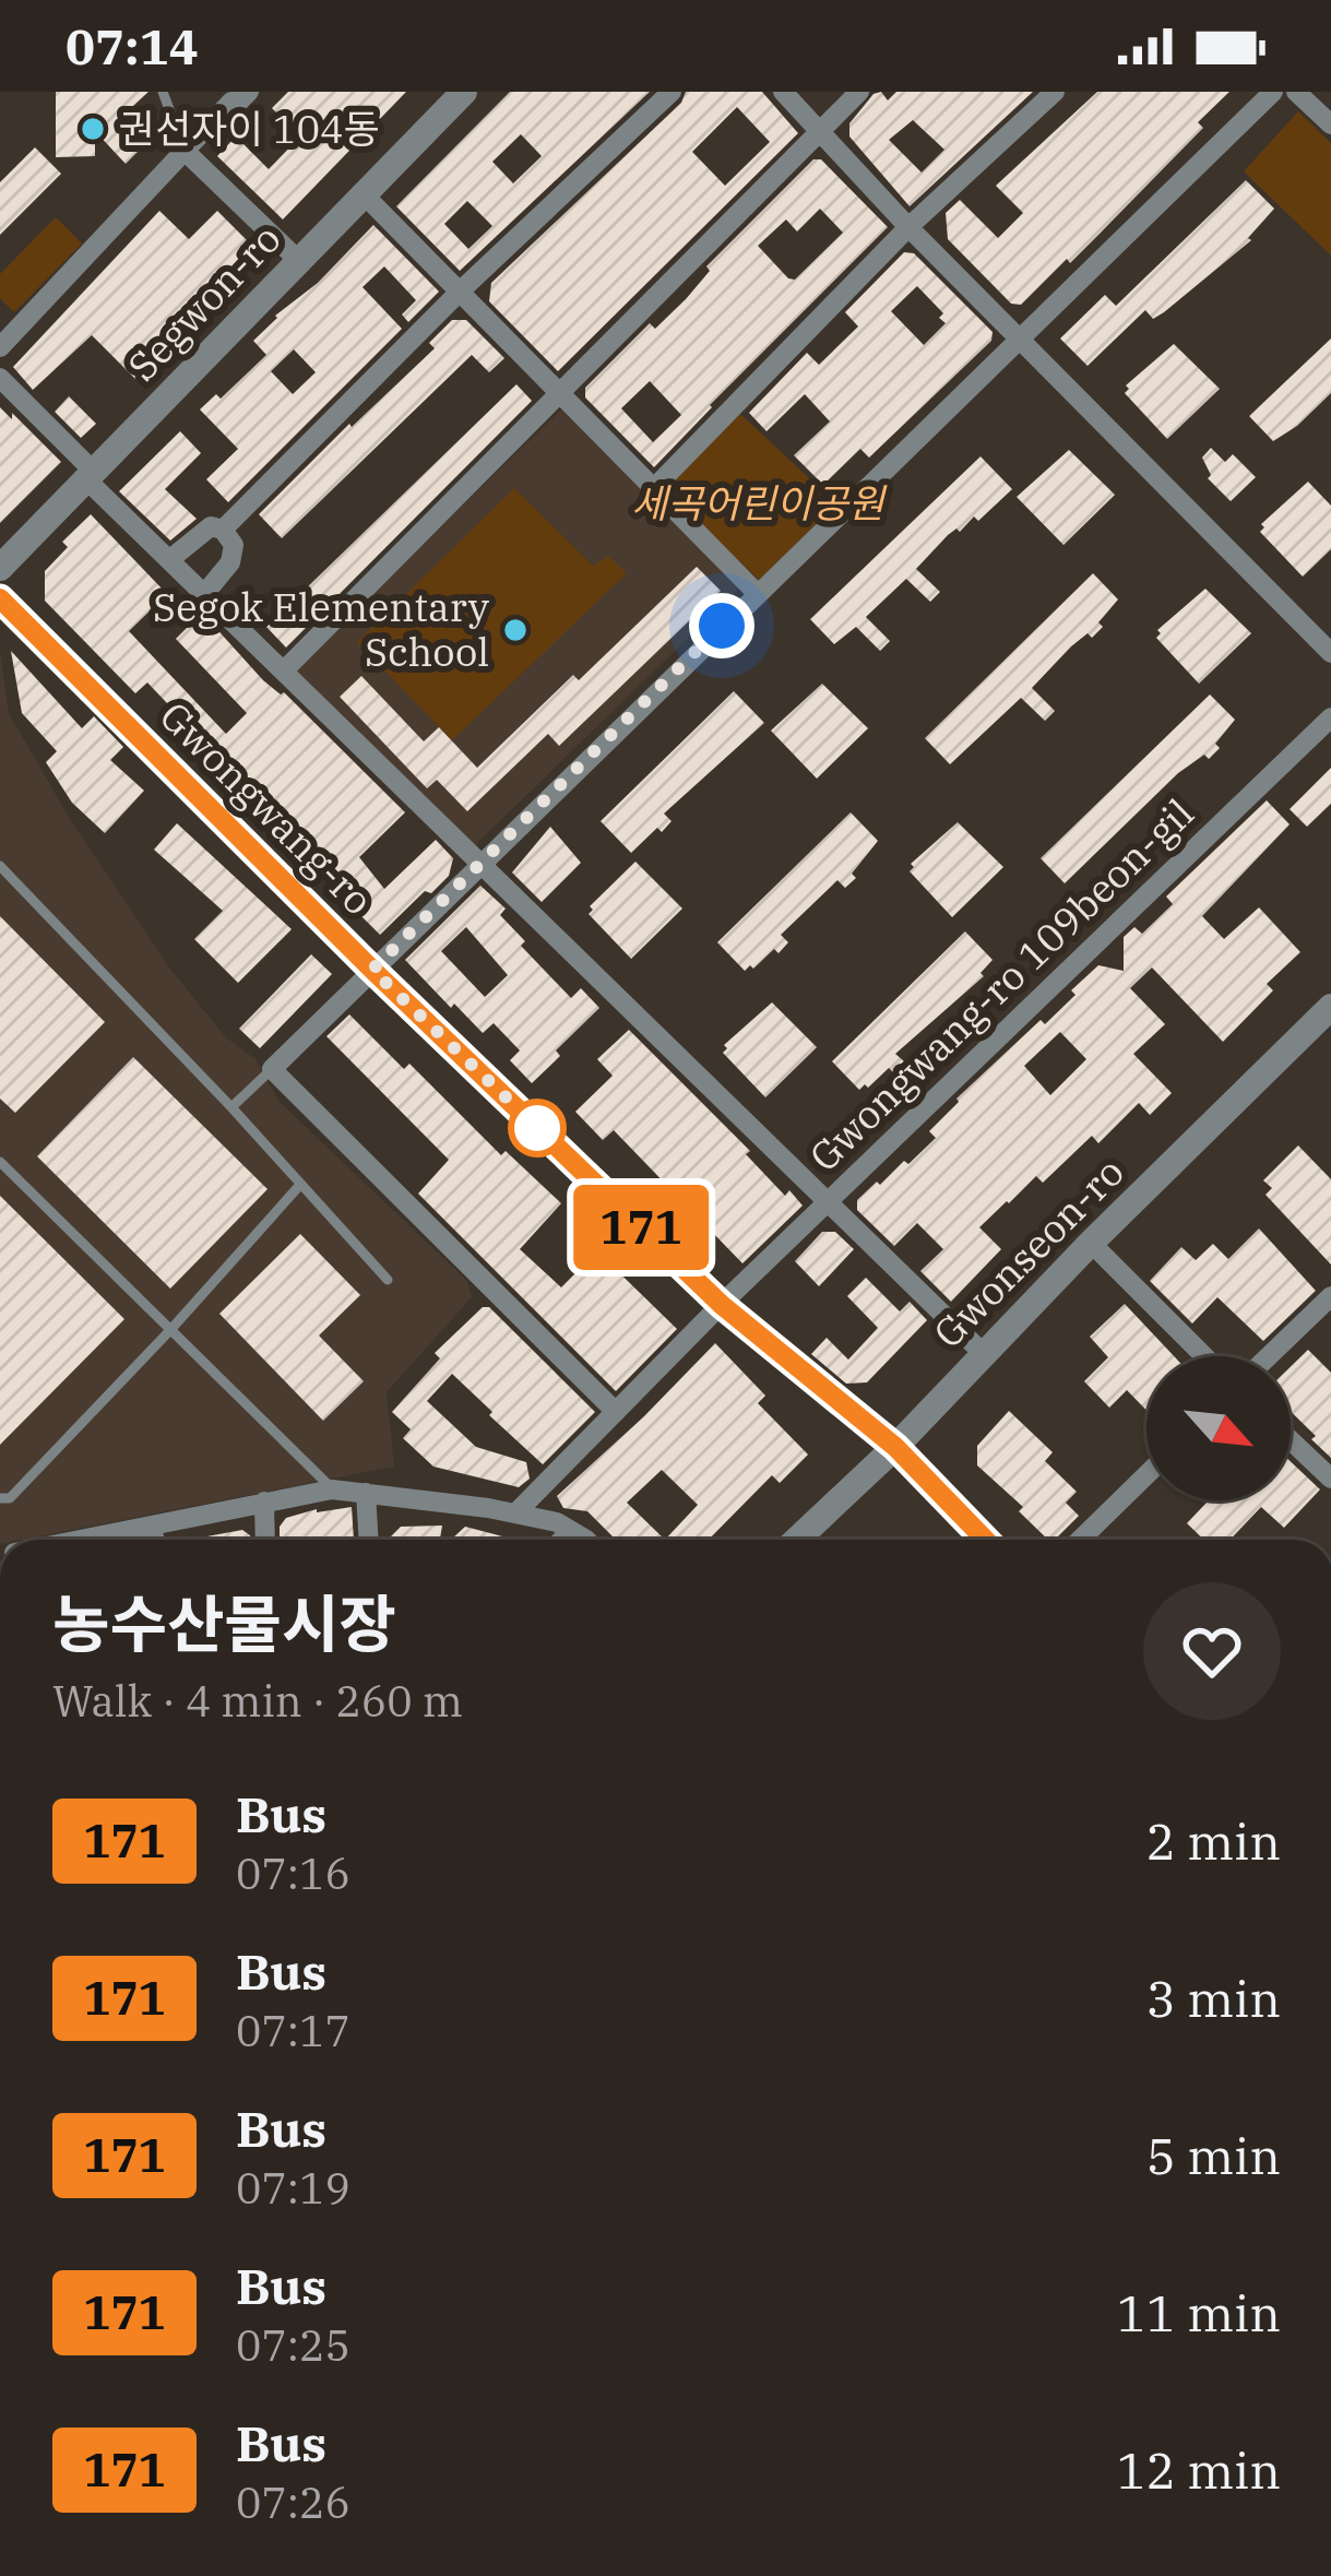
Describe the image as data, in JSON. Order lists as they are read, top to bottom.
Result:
{
  "streets": {
    "street": [
      "Segwon-ro",
      "Gwongwang-ro",
      "Gwongwang-ro 109beon-gil",
      "Gwonseon-ro"
    ]
  },
  "crossings": [
    ["Gwongwang-ro", "Gwongwang-ro 109beon-gil"],
    ["Gwongwang-ro", "Gwonseon-ro"]
  ],
  "parks": ["세곡어린이공원"],
  "places": ["권선자이 104동", "Segok Elementary School"],
  "lines": ["bus line 171"],
  "north": "bottom right",
  "page": {
    "status": "07:14",
    "on_map": "171",
    "heading": ["농수산물시장", "Walk · 4 min · 260 m"],
    "list": [
      {
        "mark": "171",
        "name": "Bus",
        "note": "07:16",
        "value": "2 min"
      },
      {
        "mark": "171",
        "name": "Bus",
        "note": "07:17",
        "value": "3 min"
      },
      {
        "mark": "171",
        "name": "Bus",
        "note": "07:19",
        "value": "5 min"
      },
      {
        "mark": "171",
        "name": "Bus",
        "note": "07:25",
        "value": "11 min"
      },
      {
        "mark": "171",
        "name": "Bus",
        "note": "07:26",
        "value": "12 min"
      }
    ]
  }
}
